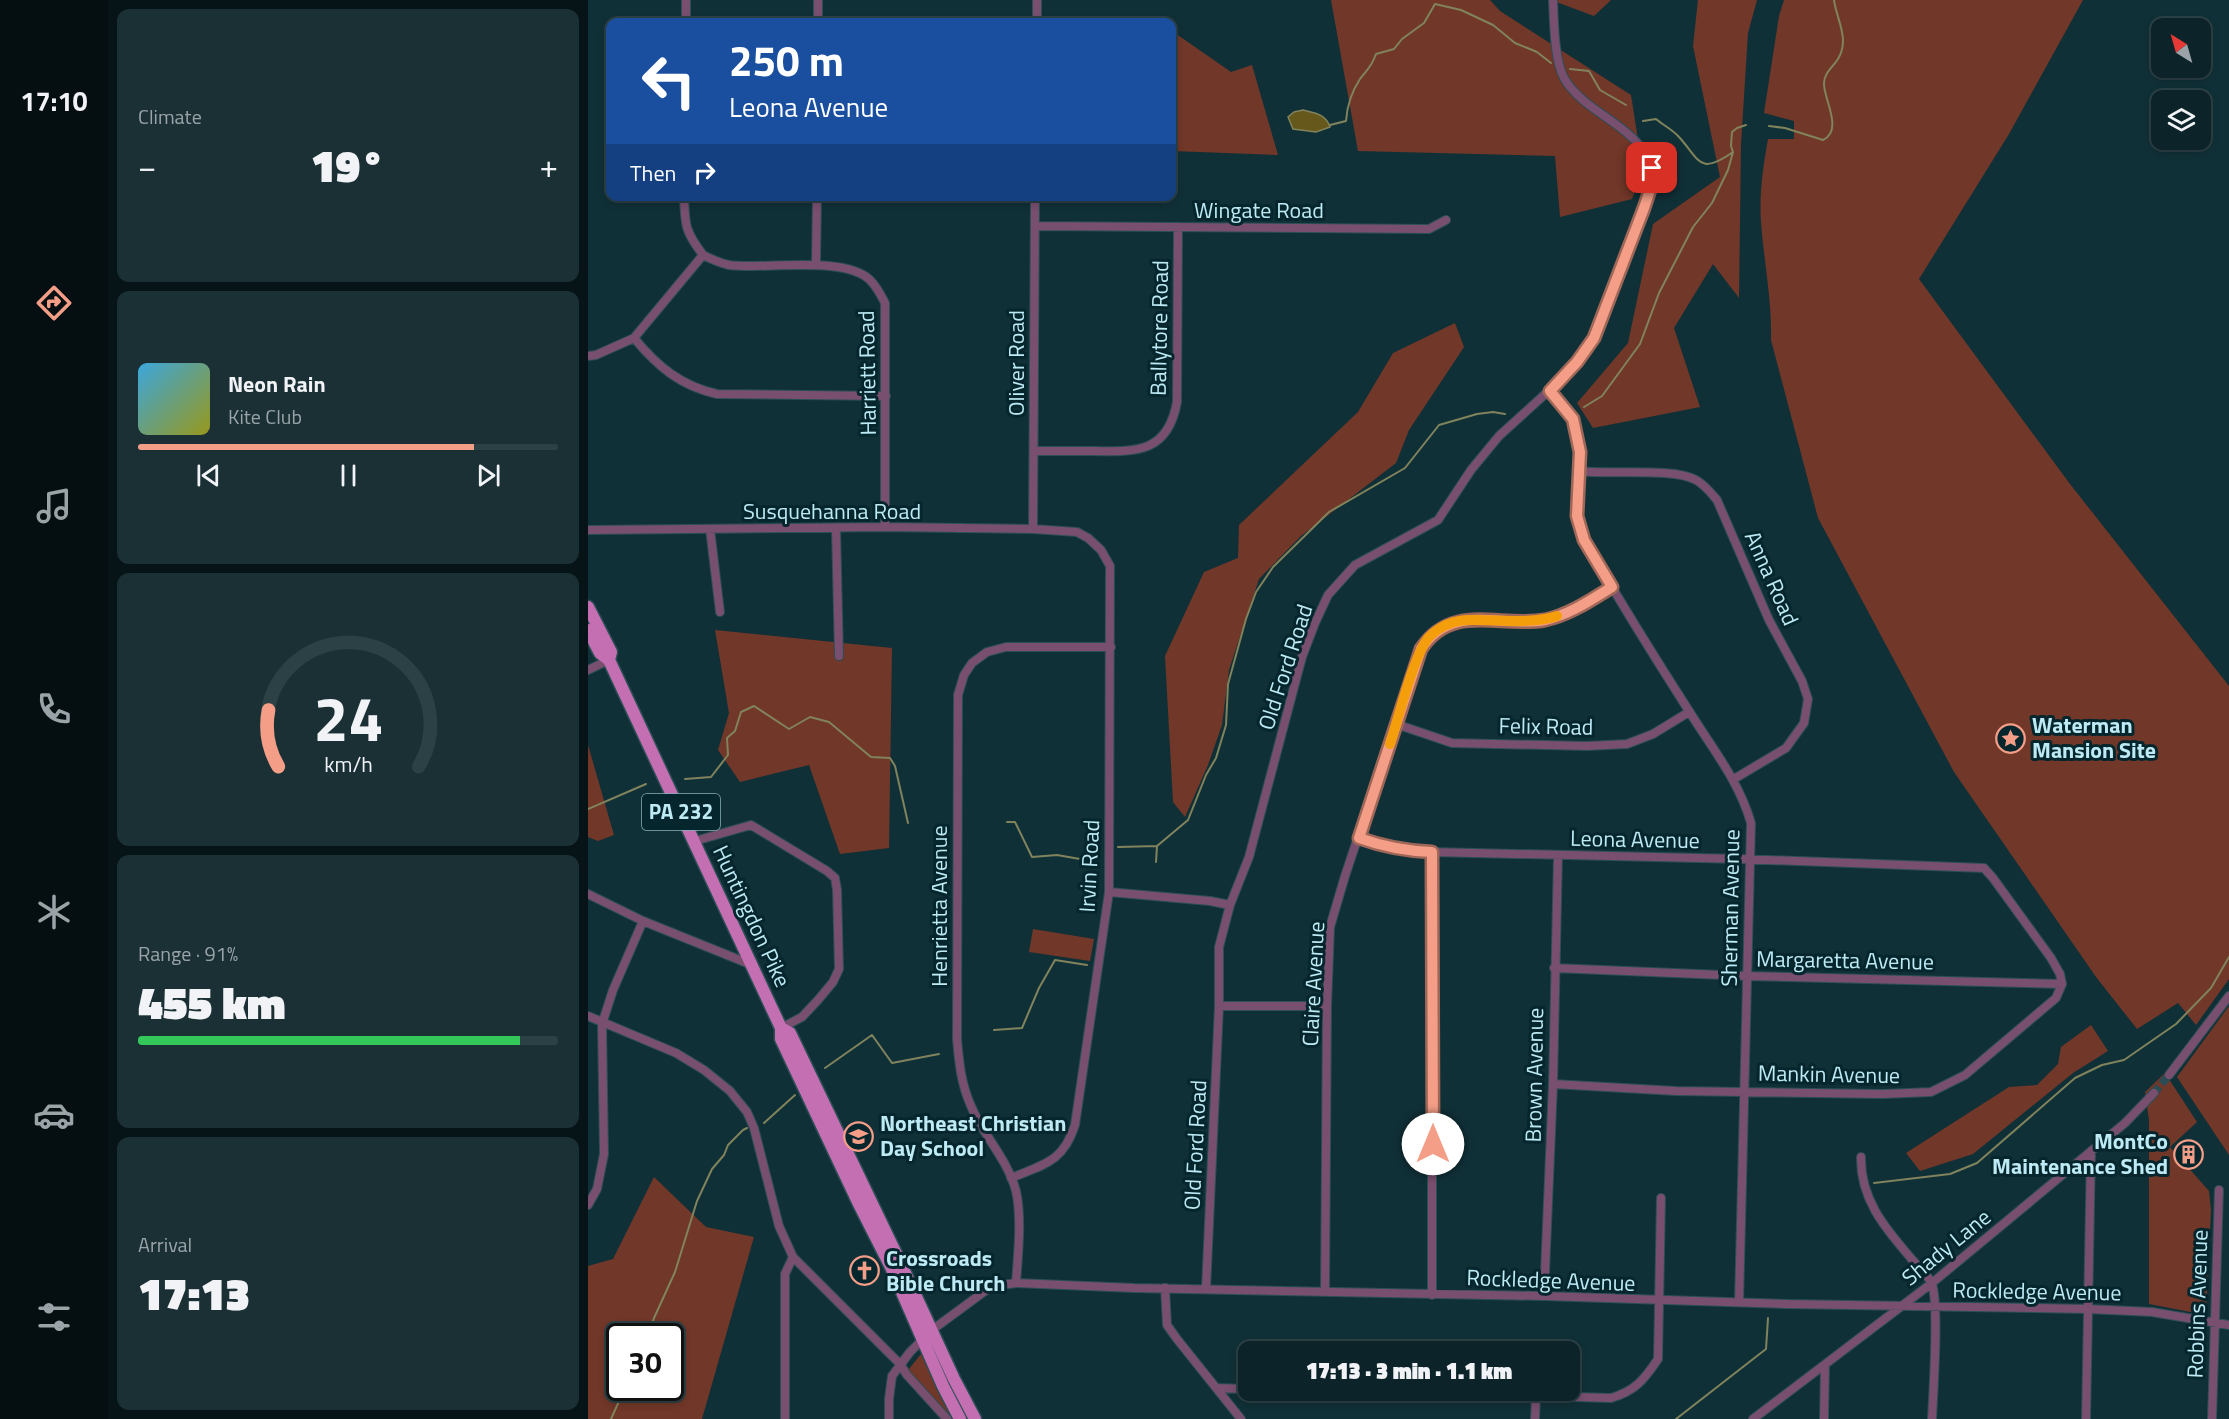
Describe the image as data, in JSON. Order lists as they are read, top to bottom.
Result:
{
  "streets": {
    "main road": ["PA 232", "Huntingdon Pike"],
    "street": [
      "Wingate Road",
      "Ballytore Road",
      "Oliver Road",
      "Harriett Road",
      "Susquehanna Road",
      "Anna Road",
      "Old Ford Road",
      "Felix Road",
      "Leona Avenue",
      "Irvin Road",
      "Henrietta Avenue",
      "Sherman Avenue",
      "Margaretta Avenue",
      "Claire Avenue",
      "Mankin Avenue",
      "Brown Avenue",
      "Shady Lane",
      "Rockledge Avenue",
      "Robbins Avenue"
    ]
  },
  "crossings": [
    ["Wingate Road", "Ballytore Road"],
    ["Wingate Road", "Oliver Road"],
    ["Ballytore Road", "Oliver Road"],
    ["Oliver Road", "Susquehanna Road"],
    ["Harriett Road", "Susquehanna Road"],
    ["Susquehanna Road", "Irvin Road"],
    ["Anna Road", "Sherman Avenue"],
    ["Old Ford Road", "Sherman Avenue"],
    ["Old Ford Road", "Rockledge Avenue"],
    ["Felix Road", "Sherman Avenue"],
    ["Felix Road", "Claire Avenue"],
    ["Leona Avenue", "Sherman Avenue"],
    ["Leona Avenue", "Margaretta Avenue"],
    ["Leona Avenue", "Claire Avenue"],
    ["Leona Avenue", "Mankin Avenue"],
    ["Leona Avenue", "Brown Avenue"],
    ["Irvin Road", "Henrietta Avenue"],
    ["Henrietta Avenue", "Rockledge Avenue"],
    ["Sherman Avenue", "Margaretta Avenue"],
    ["Sherman Avenue", "Claire Avenue"],
    ["Sherman Avenue", "Mankin Avenue"],
    ["Sherman Avenue", "Rockledge Avenue"],
    ["Huntingdon Pike", "Rockledge Avenue"],
    ["Margaretta Avenue", "Mankin Avenue"],
    ["Margaretta Avenue", "Brown Avenue"],
    ["Claire Avenue", "Rockledge Avenue"],
    ["Mankin Avenue", "Brown Avenue"],
    ["Brown Avenue", "Rockledge Avenue"],
    ["Shady Lane", "Rockledge Avenue"],
    ["Rockledge Avenue", "Robbins Avenue"]
  ],
  "places": {
    "place": ["Waterman Mansion Site"],
    "school or university": ["Northeast Christian Day School"],
    "building": ["MontCo Maintenance Shed"],
    "church": ["Crossroads Bible Church"]
  },
  "north": "top left",
  "page": {
    "tabs": "17:10",
    "tile": [
      "Climate",
      ["Range · 91%", "455 km"],
      ["Arrival", "17:13"]
    ],
    "turn": ["250 m", "Leona Avenue"],
    "heat": ["−", "19°", "+"],
    "then": "Then",
    "song": ["Neon Rain", "Kite Club"],
    "limit": "30",
    "trip": "17:13 · 3 min · 1.1 km",
    "gauge": ["24", "km/h"]
  }
}
